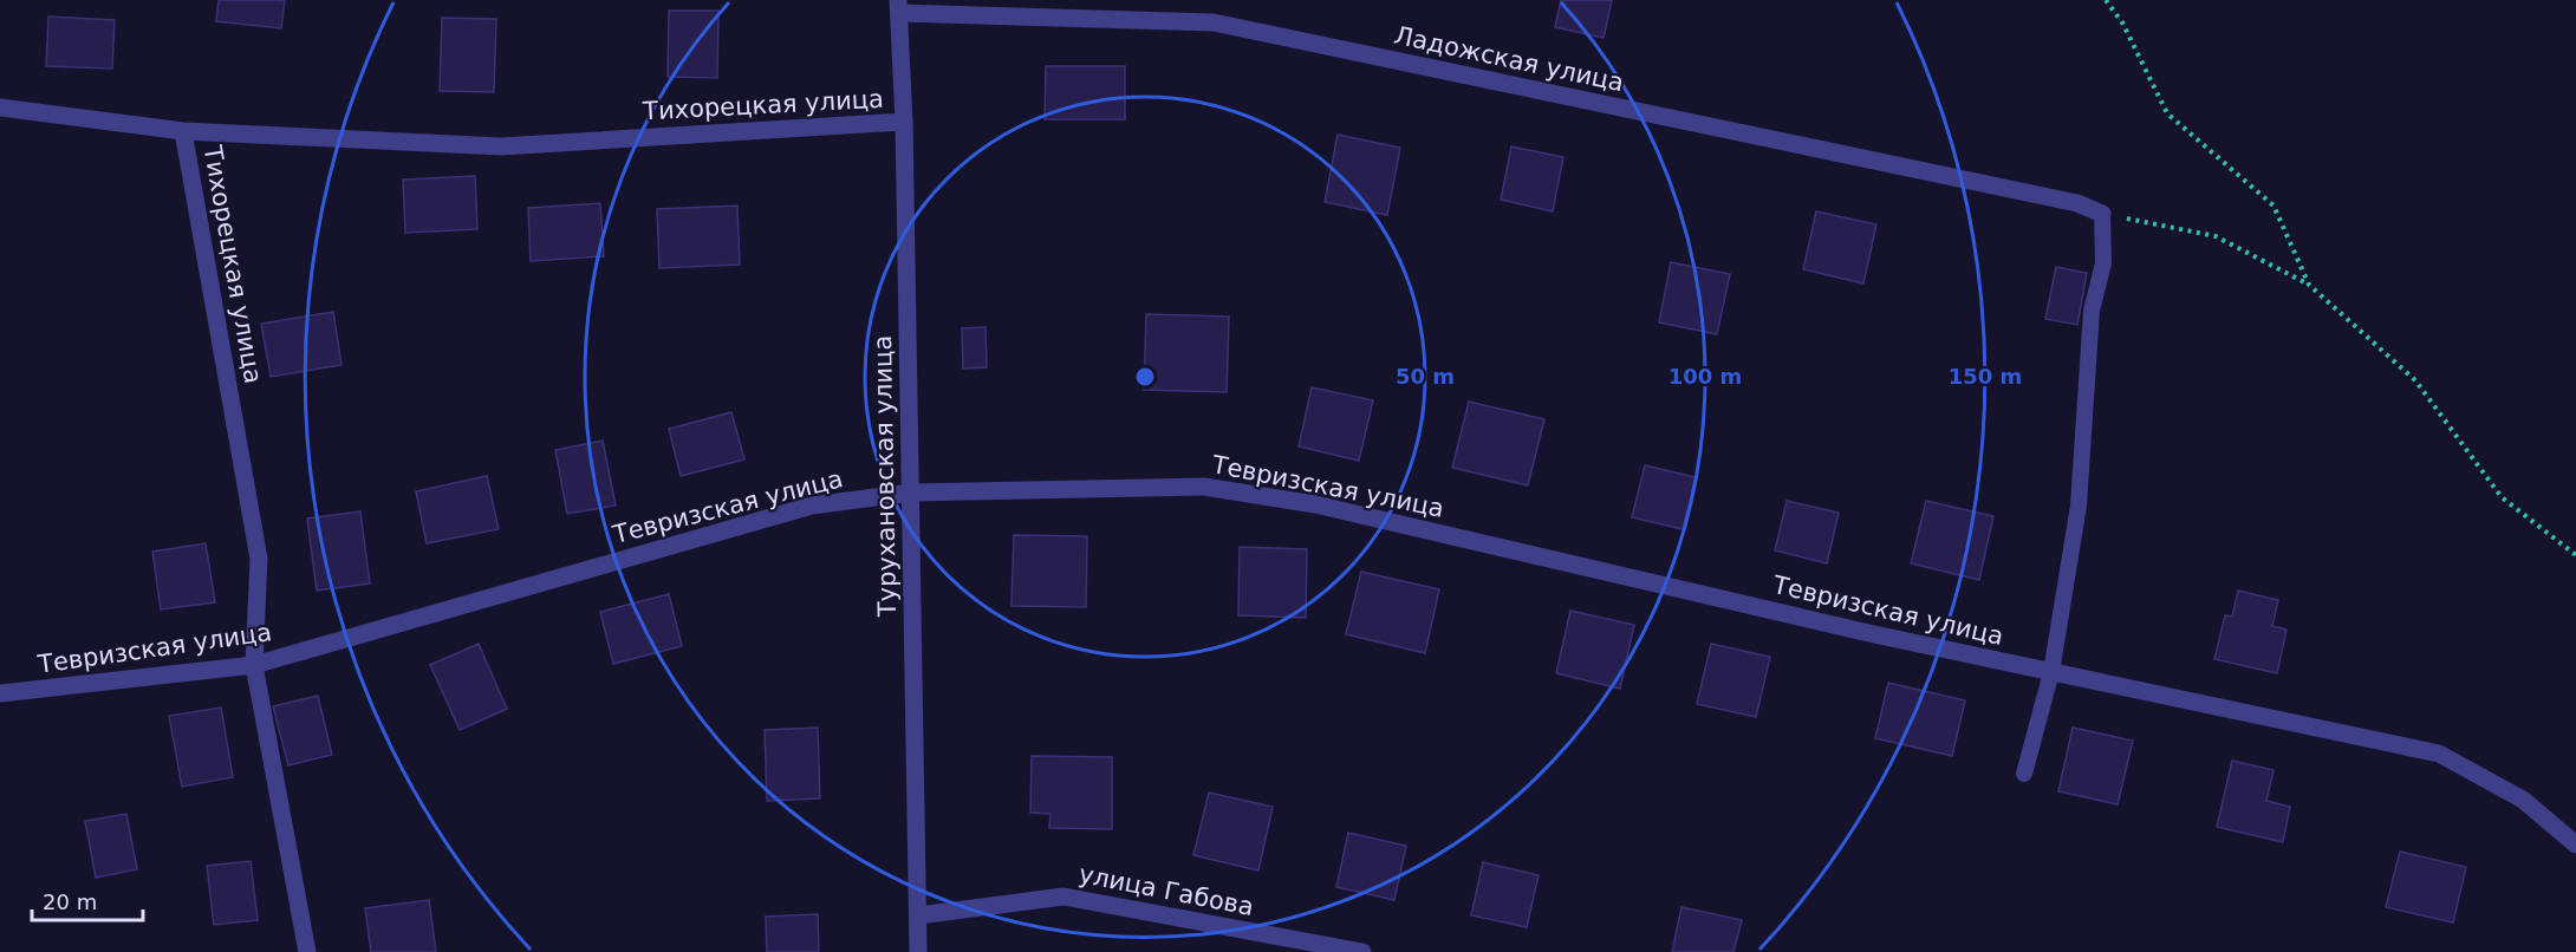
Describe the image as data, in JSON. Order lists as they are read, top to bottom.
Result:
{
  "streets": {
    "street": [
      "Ладожская улица",
      "Тихорецкая улица",
      "Турухановская улица",
      "Тевризская улица",
      "улица Габова"
    ]
  },
  "crossings": [
    ["Ладожская улица", "Турухановская улица"],
    ["Тихорецкая улица", "Турухановская улица"],
    ["Тихорецкая улица", "Тевризская улица"],
    ["Турухановская улица", "Тевризская улица"],
    ["Турухановская улица", "улица Габова"]
  ],
  "scale_bar": "20 m",
  "rings": ["50 m", "100 m", "150 m"]
}
